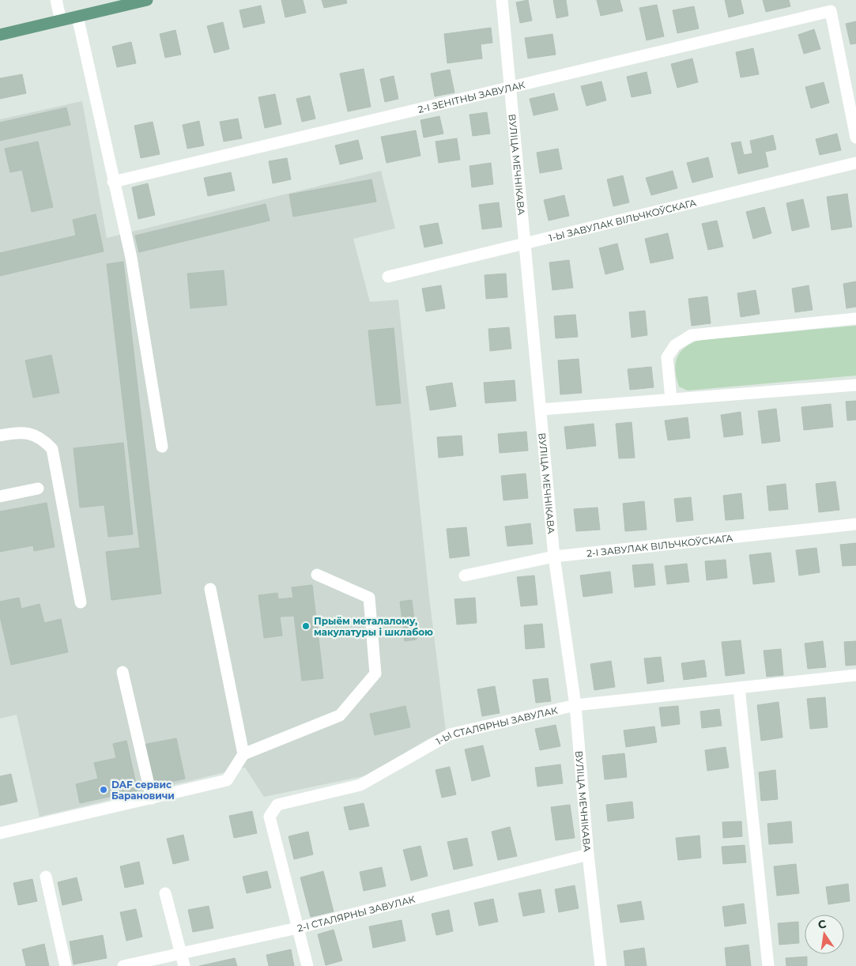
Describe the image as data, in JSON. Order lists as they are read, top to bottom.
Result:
{
  "streets": {
    "street": [
      "2-І ЗЕНІТНЫ ЗАВУЛАК",
      "ВУЛІЦА МЕЧНІКАВА",
      "1-Ы ЗАВУЛАК ВІЛЬЧКОЎСКАГА",
      "2-І ЗАВУЛАК ВІЛЬЧКОЎСКАГА",
      "1-Ы СТАЛЯРНЫ ЗАВУЛАК",
      "2-І СТАЛЯРНЫ ЗАВУЛАК"
    ]
  },
  "crossings": [
    ["2-І ЗЕНІТНЫ ЗАВУЛАК", "ВУЛІЦА МЕЧНІКАВА"],
    ["ВУЛІЦА МЕЧНІКАВА", "1-Ы ЗАВУЛАК ВІЛЬЧКОЎСКАГА"],
    ["ВУЛІЦА МЕЧНІКАВА", "2-І ЗАВУЛАК ВІЛЬЧКОЎСКАГА"],
    ["ВУЛІЦА МЕЧНІКАВА", "1-Ы СТАЛЯРНЫ ЗАВУЛАК"],
    ["ВУЛІЦА МЕЧНІКАВА", "2-І СТАЛЯРНЫ ЗАВУЛАК"],
    ["1-Ы СТАЛЯРНЫ ЗАВУЛАК", "2-І СТАЛЯРНЫ ЗАВУЛАК"]
  ],
  "places": ["Прыём металалому, макулатуры і шклабою", "DAF сервис Барановичи"],
  "north": "top"
}
